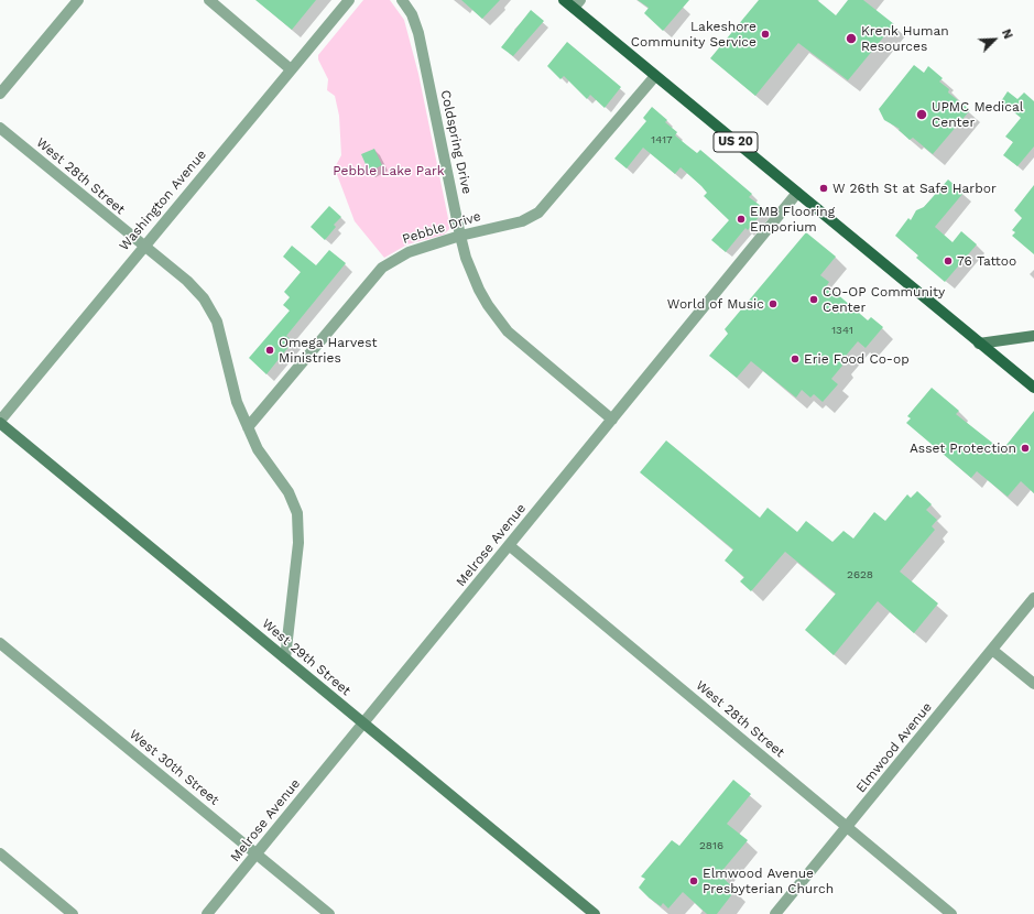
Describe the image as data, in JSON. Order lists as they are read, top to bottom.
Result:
{
  "streets": {
    "main road": ["US 20"],
    "street": [
      "Coldspring Drive",
      "West 28th Street",
      "Washington Avenue",
      "Pebble Drive",
      "Melrose Avenue",
      "West 29th Street",
      "Elmwood Avenue",
      "West 30th Street"
    ]
  },
  "crossings": [
    ["Coldspring Drive", "Pebble Drive"],
    ["Coldspring Drive", "Melrose Avenue"],
    ["US 20", "Pebble Drive"],
    ["US 20", "Melrose Avenue"],
    ["West 28th Street", "Washington Avenue"],
    ["West 28th Street", "Pebble Drive"],
    ["West 28th Street", "Melrose Avenue"],
    ["West 28th Street", "West 29th Street"],
    ["West 28th Street", "Elmwood Avenue"],
    ["Washington Avenue", "West 29th Street"],
    ["Melrose Avenue", "West 29th Street"],
    ["Melrose Avenue", "West 30th Street"]
  ],
  "parks": ["Pebble Lake Park"],
  "places": [
    "Lakeshore Community Service",
    "Krenk Human Resources",
    "UPMC Medical Center",
    "W 26th St at Safe Harbor",
    "EMB Flooring Emporium",
    "76 Tattoo",
    "CO-OP Community Center",
    "World of Music",
    "Omega Harvest Ministries",
    "Erie Food Co-op",
    "Asset Protection",
    "Elmwood Avenue Presbyterian Church"
  ],
  "house_numbers": [
    "1417",
    "1341",
    "2628",
    "2816"
  ],
  "north": "top right"
}
